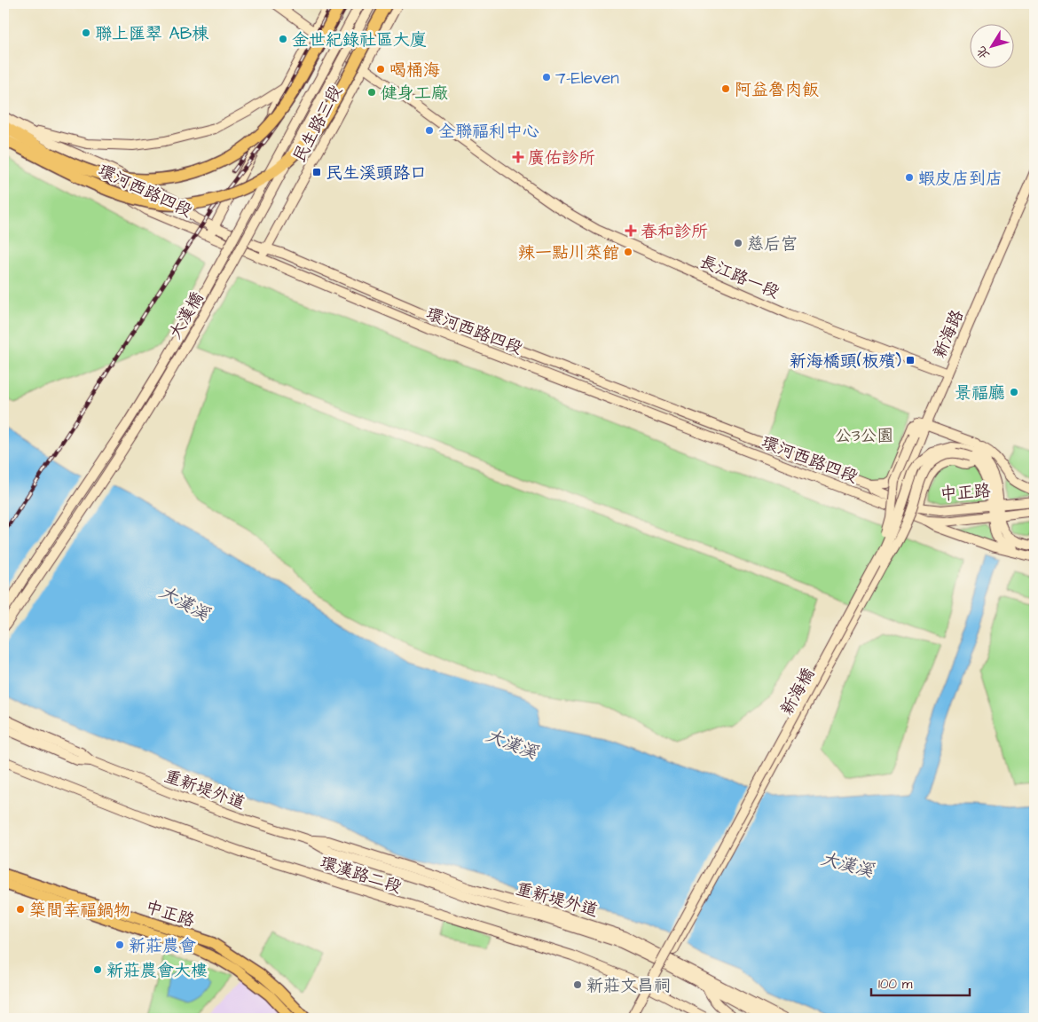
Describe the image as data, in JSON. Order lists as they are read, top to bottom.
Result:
{
  "streets": {
    "main road": ["中正路"],
    "street": [
      "民生路三段",
      "環河西路四段",
      "長江路一段",
      "大漢橋",
      "新海路",
      "新海橋",
      "重新堤外道",
      "環漢路二段"
    ]
  },
  "crossings": [
    ["民生路三段", "環河西路四段"],
    ["民生路三段", "長江路一段"],
    ["環河西路四段", "新海路"],
    ["環河西路四段", "中正路"],
    ["長江路一段", "新海路"],
    ["新海路", "中正路"]
  ],
  "water": ["大漢溪"],
  "parks": ["公3公園"],
  "places": {
    "other": [
      "聯上匯翠 AB棟",
      "金世紀錄社區大廈",
      "喝桶海",
      "7-Eleven",
      "阿益魯肉飯",
      "健身工廠",
      "全聯福利中心",
      "蝦皮店到店",
      "慈后宮",
      "辣一點川菜館",
      "景福廳",
      "築間幸福鍋物",
      "新莊農會",
      "新莊農會大樓",
      "新莊文昌祠"
    ],
    "health": ["廣佑診所", "春和診所"],
    "transit": ["民生溪頭路口", "新海橋頭(板殯)"]
  },
  "scale_bar": "100 m",
  "north": "bottom left"
}
